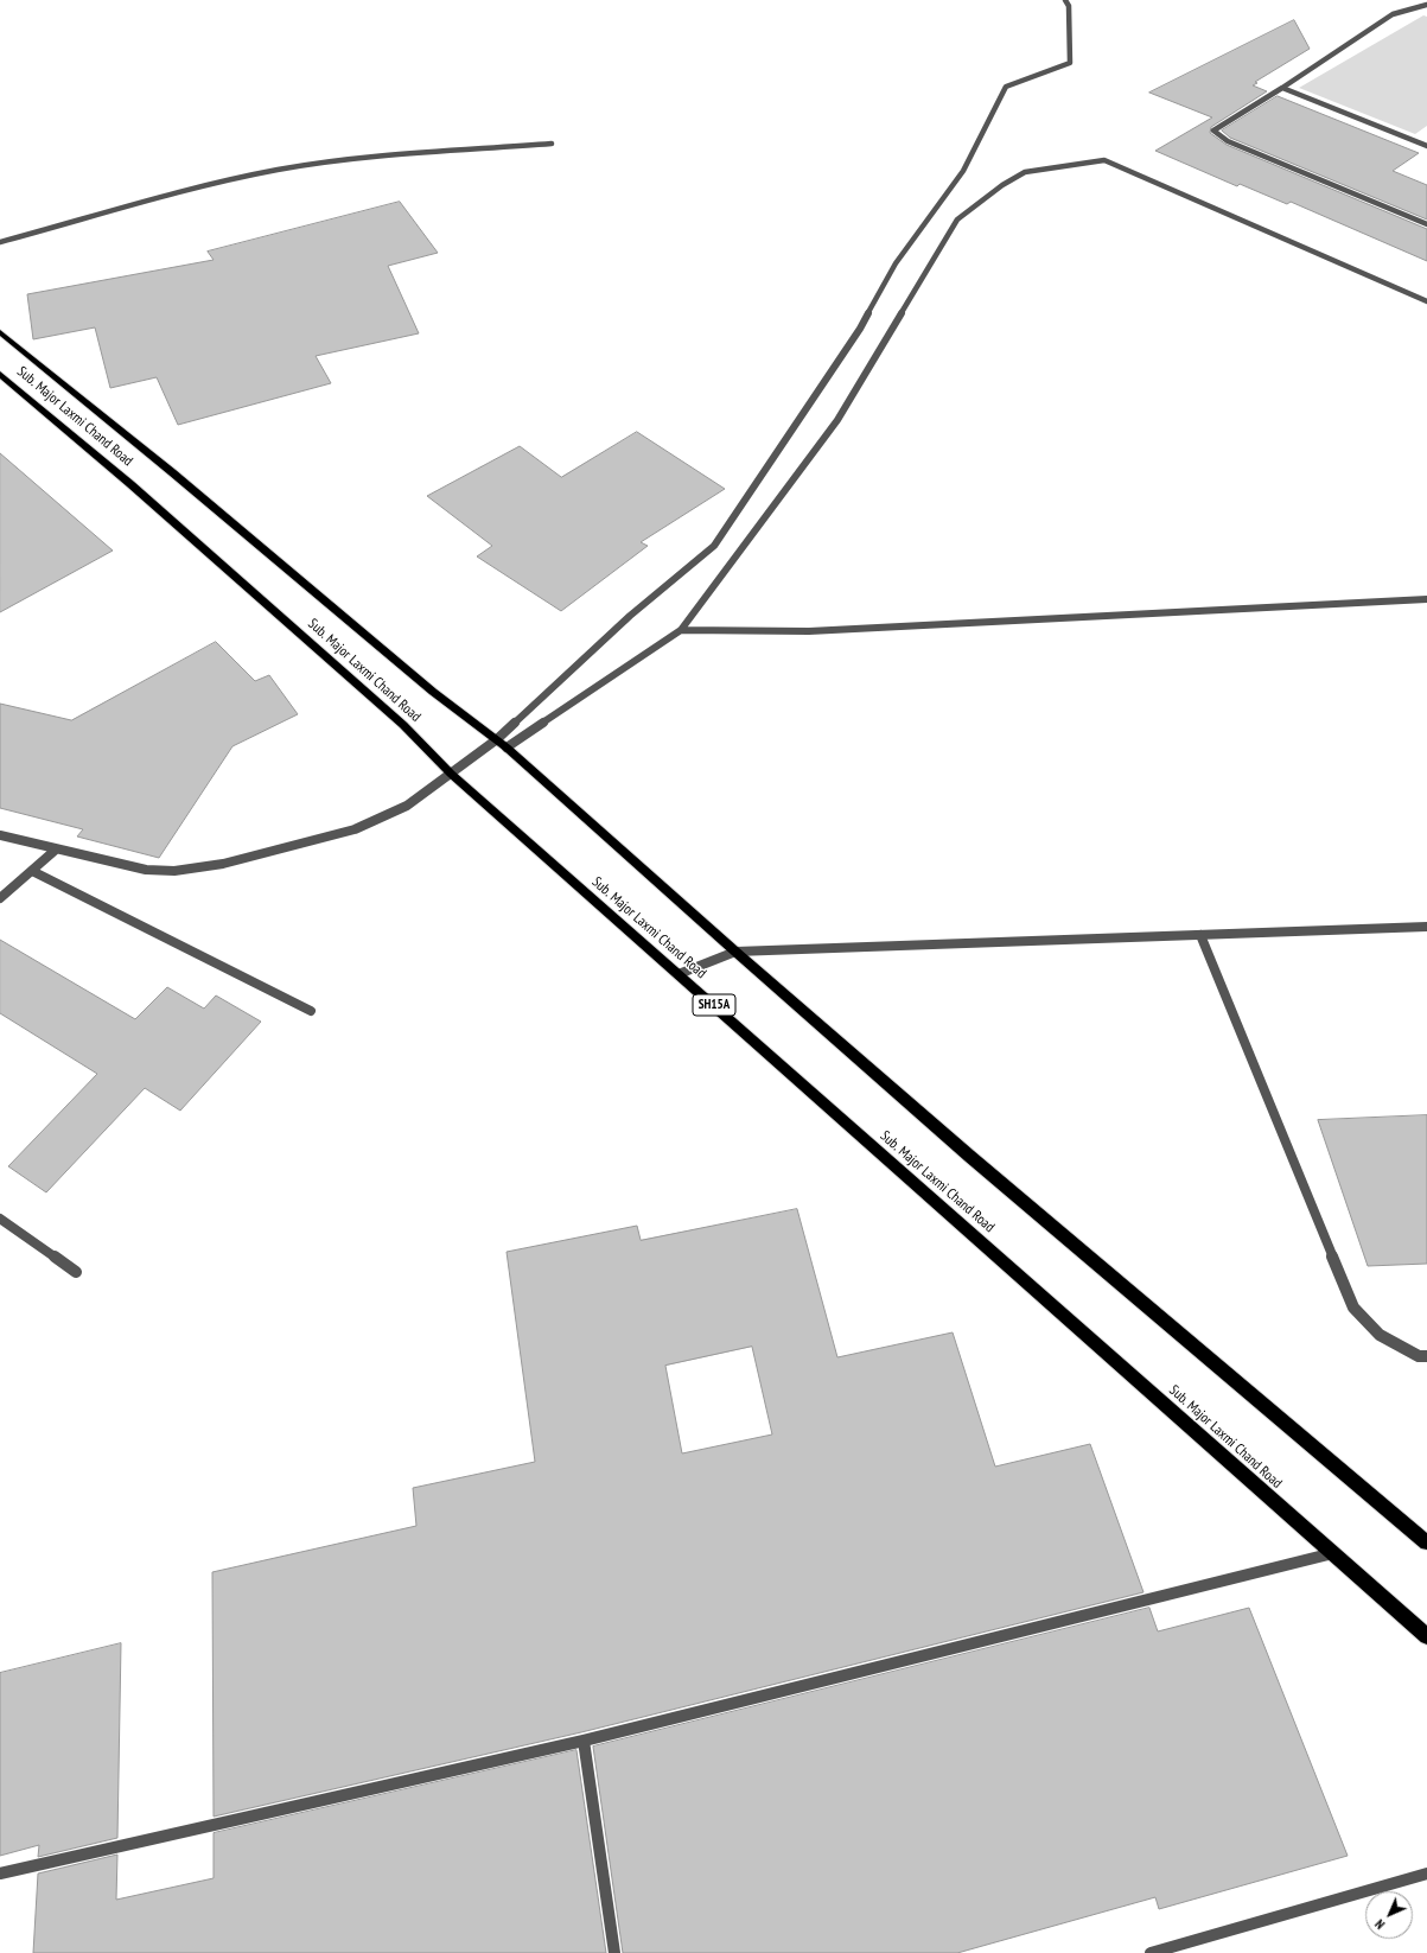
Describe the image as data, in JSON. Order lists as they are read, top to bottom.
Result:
{
  "streets": {
    "main road": ["Sub. Major Laxmi Chand Road", "SH15A"]
  },
  "north": "bottom left"
}
